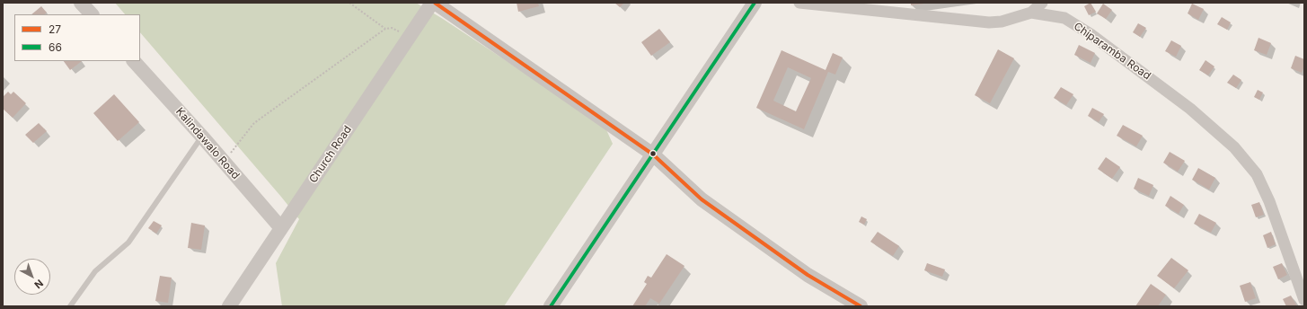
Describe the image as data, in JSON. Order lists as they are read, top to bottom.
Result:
{
  "streets": {
    "street": ["Chiparamba Road", "Kalindawalo Road", "Church Road"]
  },
  "crossings": [
    ["Kalindawalo Road", "Church Road"]
  ],
  "lines": ["transit line 27", "transit line 66"],
  "legend": ["27", "66"],
  "north": "bottom right"
}
